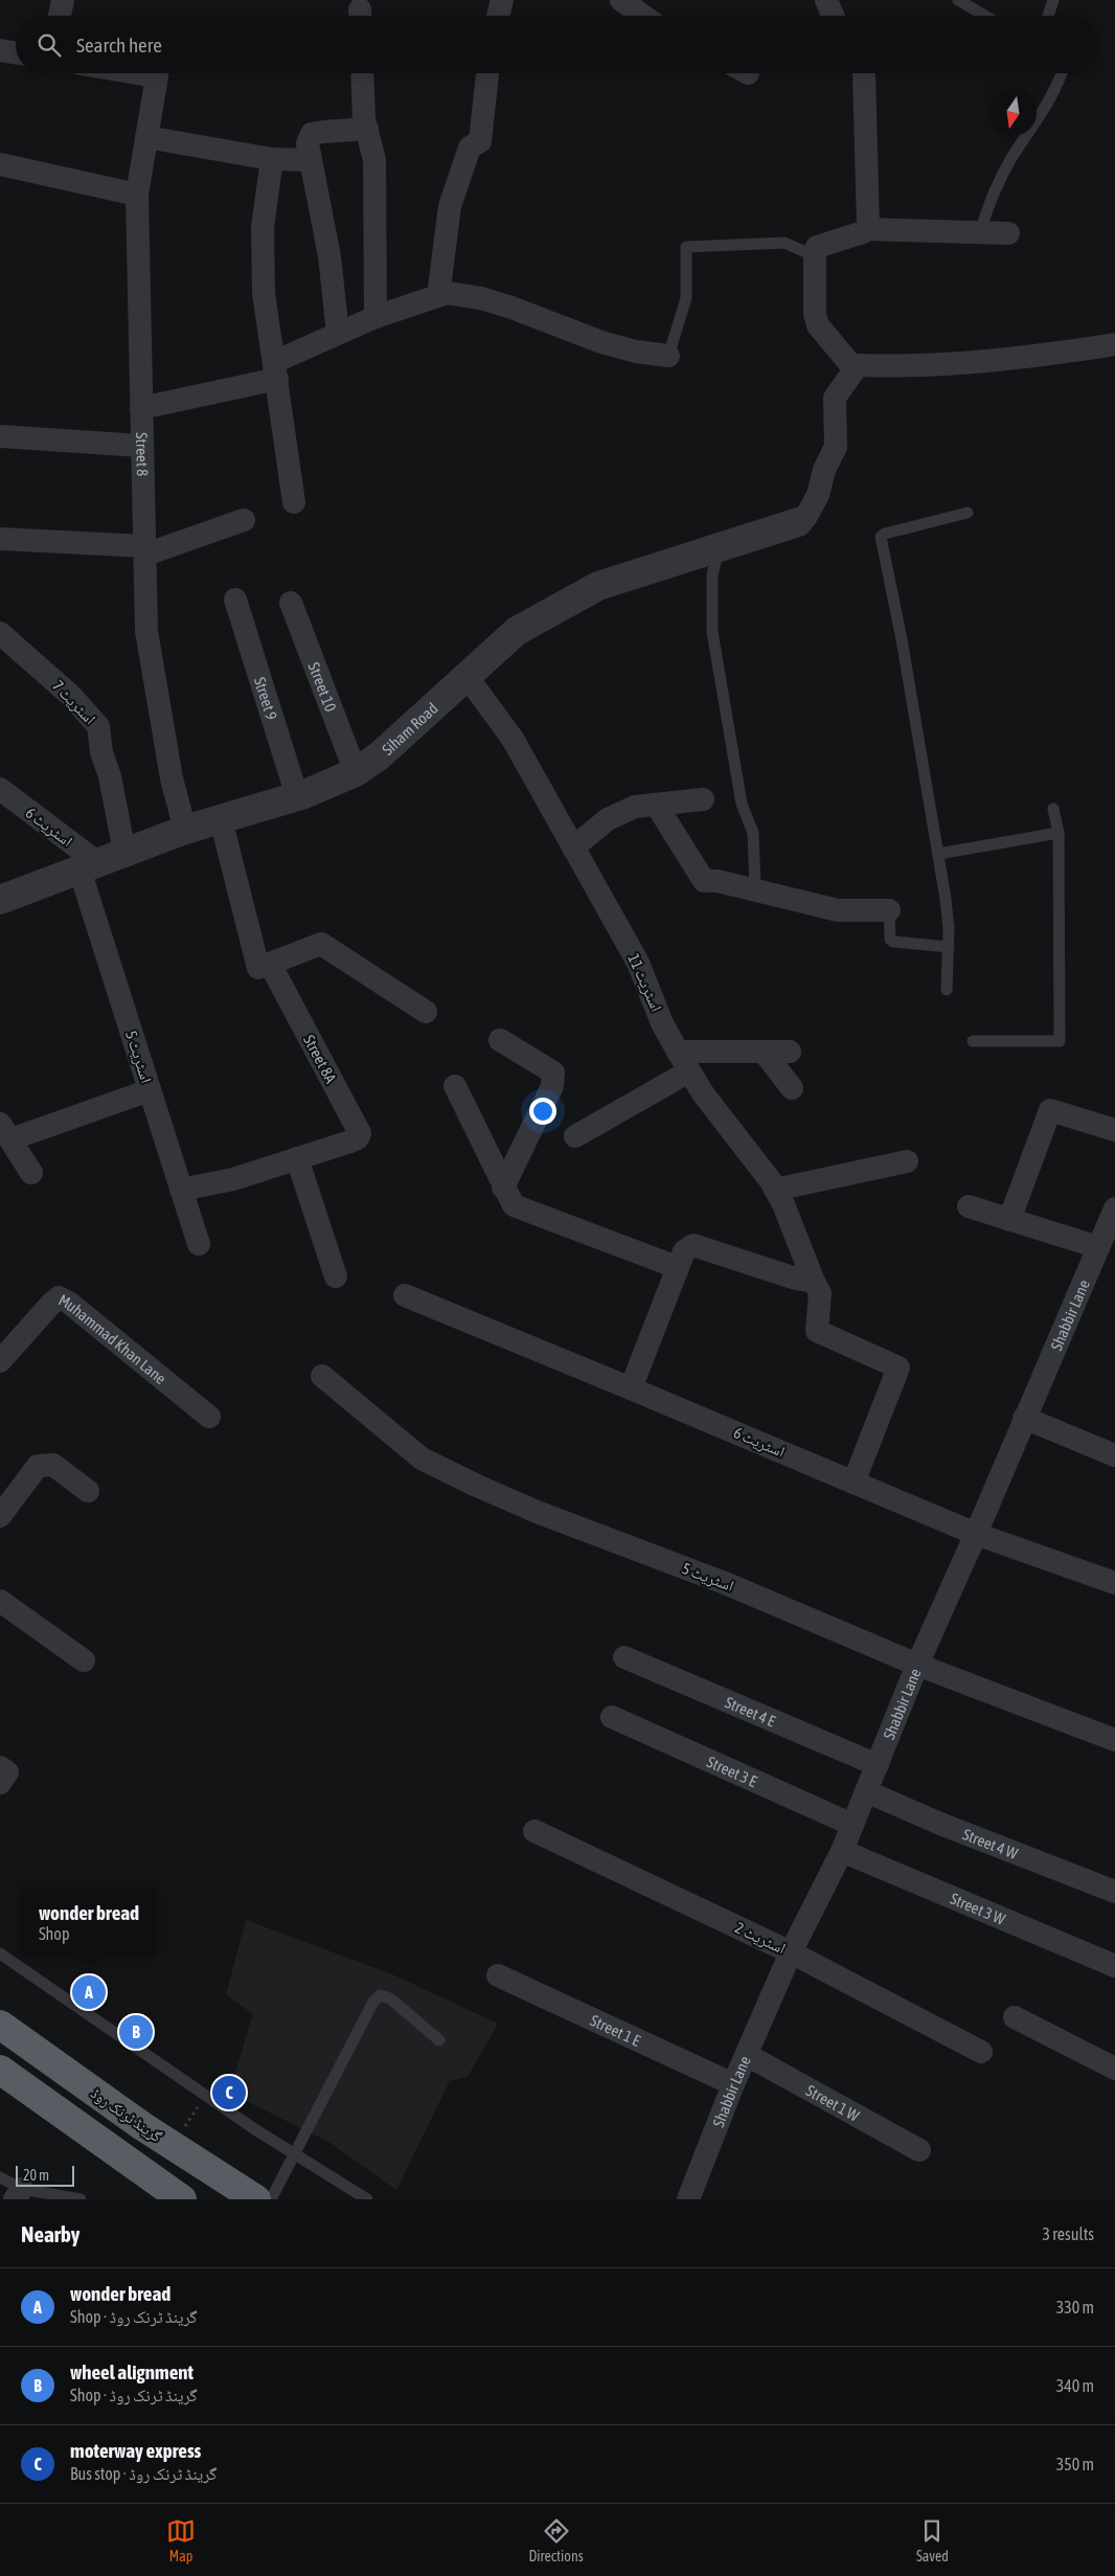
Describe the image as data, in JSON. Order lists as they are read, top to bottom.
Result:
{
  "streets": {
    "highway": ["گرینڈ ٹرنک روڈ"],
    "street": [
      "Street 8",
      "Street 10",
      "Street 9",
      "اسٹریٹ 7",
      "Siham Road",
      "اسٹریٹ 6",
      "اسٹریٹ 11",
      "اسٹریٹ 5",
      "Street 8A",
      "Shabbir Lane",
      "Muhammad Khan Lane",
      "Street 4 E",
      "Street 3 E",
      "Street 4 W",
      "Street 3 W",
      "اسٹریٹ 2",
      "Street 1 E",
      "Street 1 W"
    ]
  },
  "crossings": [
    ["Street 8", "Siham Road"],
    ["Street 10", "Siham Road"],
    ["Street 9", "Siham Road"],
    ["اسٹریٹ 7", "Siham Road"],
    ["Siham Road", "اسٹریٹ 6"],
    ["Siham Road", "اسٹریٹ 11"],
    ["Siham Road", "اسٹریٹ 5"],
    ["اسٹریٹ 6", "اسٹریٹ 11"],
    ["اسٹریٹ 6", "اسٹریٹ 5"],
    ["اسٹریٹ 6", "Shabbir Lane"],
    ["اسٹریٹ 5", "Street 8A"],
    ["اسٹریٹ 5", "Shabbir Lane"],
    ["Shabbir Lane", "Street 4 E"],
    ["Shabbir Lane", "Street 3 E"],
    ["Shabbir Lane", "Street 4 W"],
    ["Shabbir Lane", "Street 3 W"],
    ["Shabbir Lane", "اسٹریٹ 2"],
    ["Shabbir Lane", "Street 1 E"],
    ["Shabbir Lane", "Street 1 W"]
  ],
  "scale_bar": "20 m",
  "north": "bottom",
  "page": {
    "search": "Search here",
    "popup": ["wonder bread", "Shop"],
    "pins": ["A", "B", "C"],
    "scale": "20 m",
    "heading": ["Nearby", "3 results"],
    "list": [
      {
        "mark": "A",
        "name": "wonder bread",
        "note": "Shop · گرینڈ ٹرنک روڈ",
        "value": "330 m"
      },
      {
        "mark": "B",
        "name": "wheel alignment",
        "note": "Shop · گرینڈ ٹرنک روڈ",
        "value": "340 m"
      },
      {
        "mark": "C",
        "name": "moterway express",
        "note": "Bus stop · گرینڈ ٹرنک روڈ",
        "value": "350 m"
      }
    ],
    "nav": ["Map", "Directions", "Saved"]
  }
}
